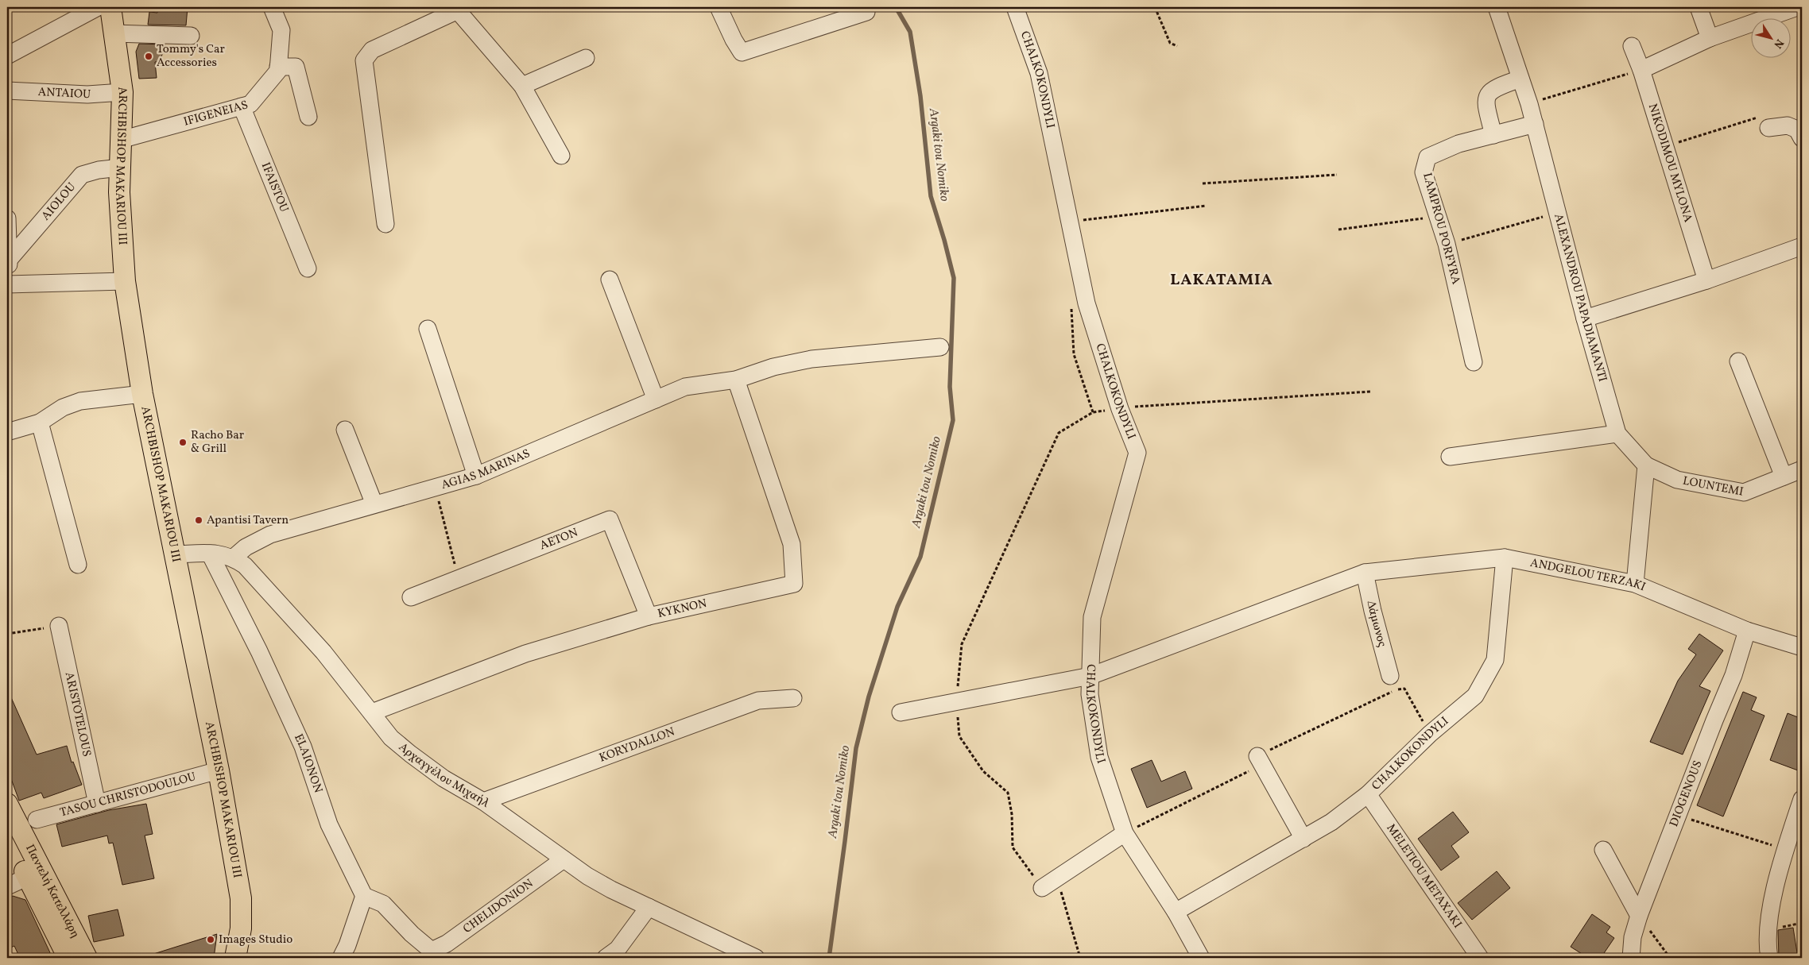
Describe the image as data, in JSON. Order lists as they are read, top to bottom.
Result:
{
  "streets": {
    "main road": ["ARCHBISHOP MAKARIOU III", "Παντελή Κατελλάρη"],
    "street": [
      "CHALKOKONDYLI",
      "ANTAIOU",
      "IFIGENEIAS",
      "NIKODIMOU MYLONA",
      "IFAISTOU",
      "AIOLOU",
      "LAMPROU PORFYRA",
      "ALEXANDROU PAPADIAMANTI",
      "AGIAS MARINAS",
      "LOUNTEMI",
      "AETON",
      "ANDGELOU TERZAKI",
      "KYKNON",
      "Δάμωνος",
      "ARISTOTELOUS",
      "KORYDALLON",
      "ELAIONON",
      "Αρχαγγέλου Μιχαήλ",
      "DIOGENOUS",
      "TASOU CHRISTODOULOU",
      "MELETIOU METAXAKI",
      "CHELIDONION"
    ]
  },
  "crossings": [
    ["CHALKOKONDYLI", "ANDGELOU TERZAKI"],
    ["CHALKOKONDYLI", "MELETIOU METAXAKI"],
    ["ANTAIOU", "ARCHBISHOP MAKARIOU III"],
    ["IFIGENEIAS", "ARCHBISHOP MAKARIOU III"],
    ["IFIGENEIAS", "IFAISTOU"],
    ["ARCHBISHOP MAKARIOU III", "AIOLOU"],
    ["ARCHBISHOP MAKARIOU III", "Αρχαγγέλου Μιχαήλ"],
    ["ARCHBISHOP MAKARIOU III", "TASOU CHRISTODOULOU"],
    ["LAMPROU PORFYRA", "ALEXANDROU PAPADIAMANTI"],
    ["ALEXANDROU PAPADIAMANTI", "LOUNTEMI"],
    ["AGIAS MARINAS", "KYKNON"],
    ["AGIAS MARINAS", "Αρχαγγέλου Μιχαήλ"],
    ["AETON", "KYKNON"],
    ["ANDGELOU TERZAKI", "Δάμωνος"],
    ["ANDGELOU TERZAKI", "DIOGENOUS"],
    ["KYKNON", "Αρχαγγέλου Μιχαήλ"],
    ["ARISTOTELOUS", "TASOU CHRISTODOULOU"],
    ["KORYDALLON", "Αρχαγγέλου Μιχαήλ"],
    ["ELAIONON", "Αρχαγγέλου Μιχαήλ"],
    ["Αρχαγγέλου Μιχαήλ", "CHELIDONION"]
  ],
  "districts": ["LAKATAMIA"],
  "water": ["Argaki tou Nomiko"],
  "places": [
    "Tommy's Car Accessories",
    "Racho Bar & Grill",
    "Apantisi Tavern",
    "Images Studio"
  ],
  "north": "bottom right"
}
